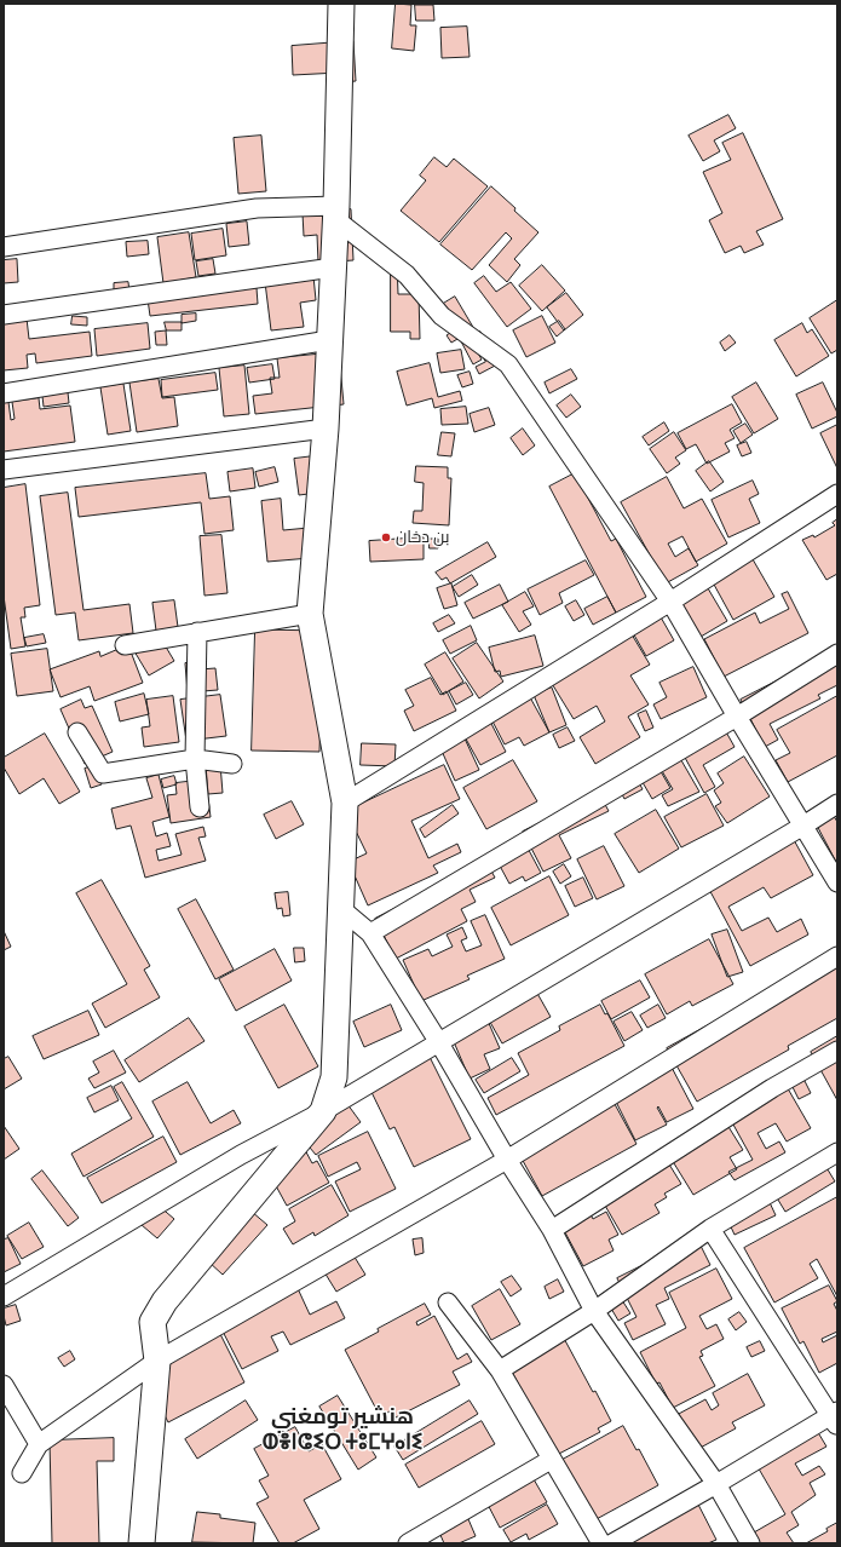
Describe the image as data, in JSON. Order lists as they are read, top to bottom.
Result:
{
  "districts": ["هنشير تومغني ⵀⴻⵏⵛⵉⵔ ⵜⵓⵎⵖⴰⵏⵉ"],
  "places": ["بن دخان"]
}
